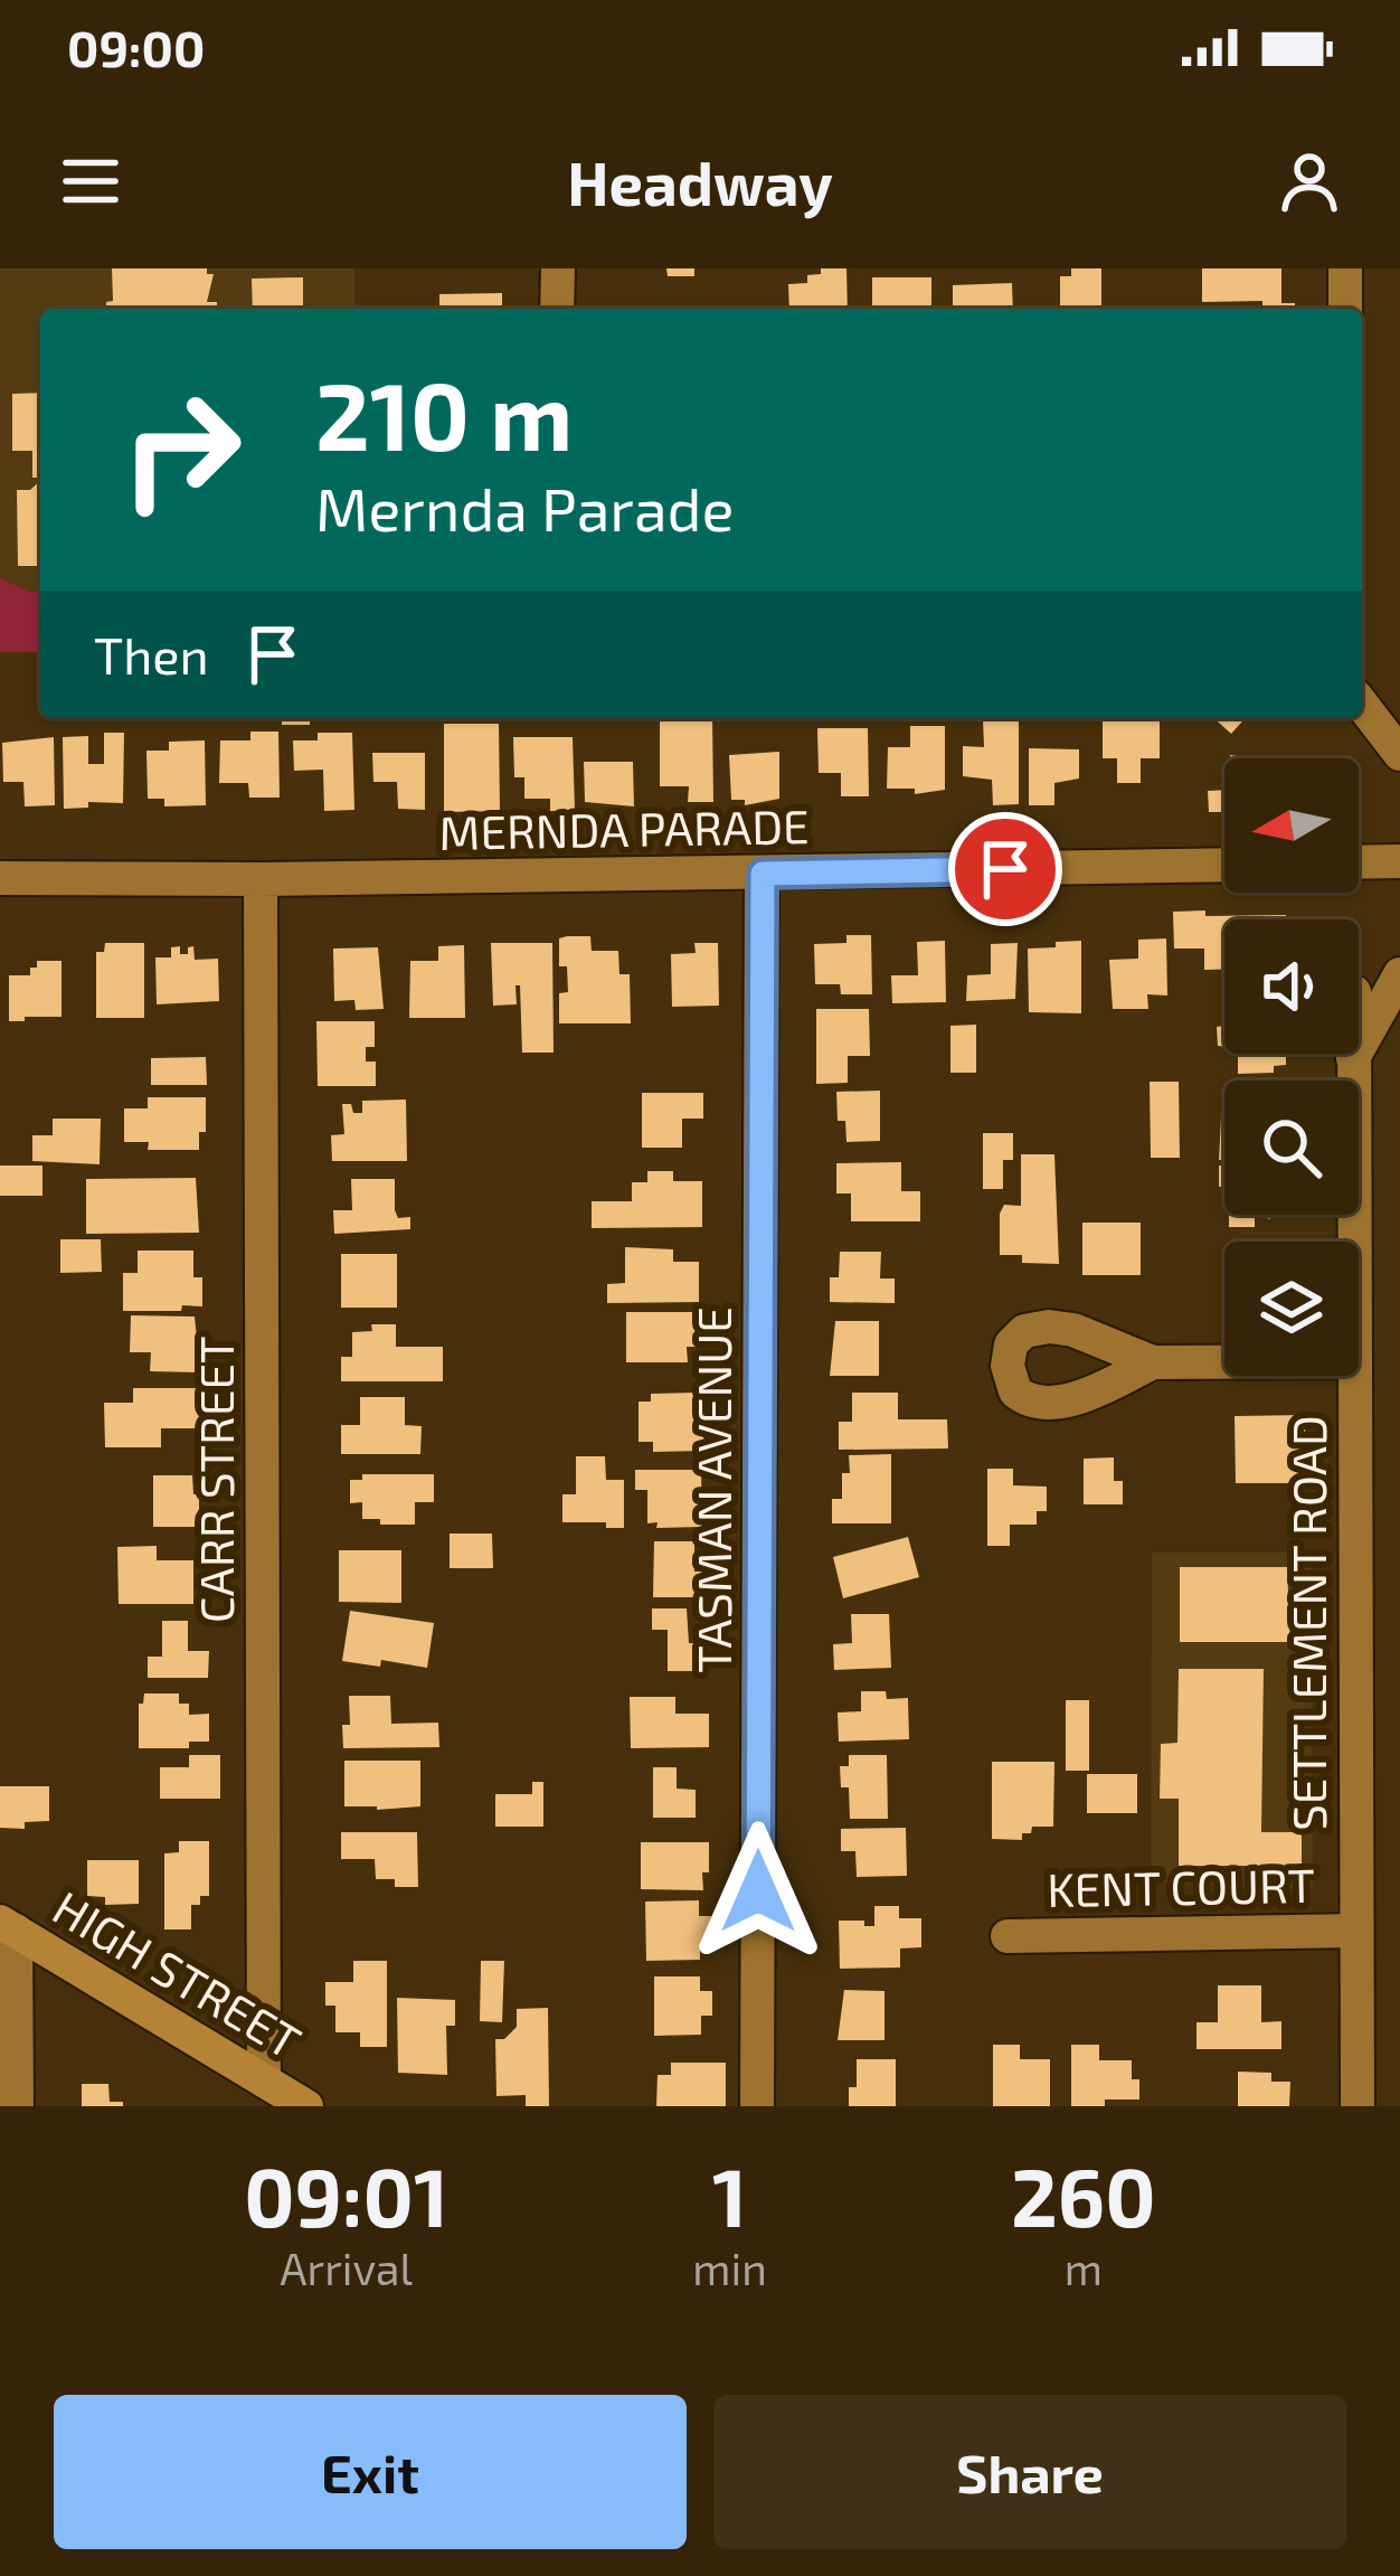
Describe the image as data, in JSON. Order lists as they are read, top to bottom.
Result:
{
  "streets": {
    "street": [
      "MERNDA PARADE",
      "CARR STREET",
      "TASMAN AVENUE",
      "SETTLEMENT ROAD",
      "KENT COURT",
      "HIGH STREET"
    ]
  },
  "crossings": [
    ["MERNDA PARADE", "CARR STREET"],
    ["MERNDA PARADE", "TASMAN AVENUE"],
    ["CARR STREET", "HIGH STREET"],
    ["SETTLEMENT ROAD", "KENT COURT"]
  ],
  "north": "left",
  "page": {
    "status": "09:00",
    "header": "Headway",
    "turn": ["210 m", "Mernda Parade"],
    "then": "Then",
    "eta": [
      "09:01",
      "Arrival",
      "1",
      "min",
      "260",
      "m"
    ],
    "buttons": ["Exit", "Share"]
  }
}
